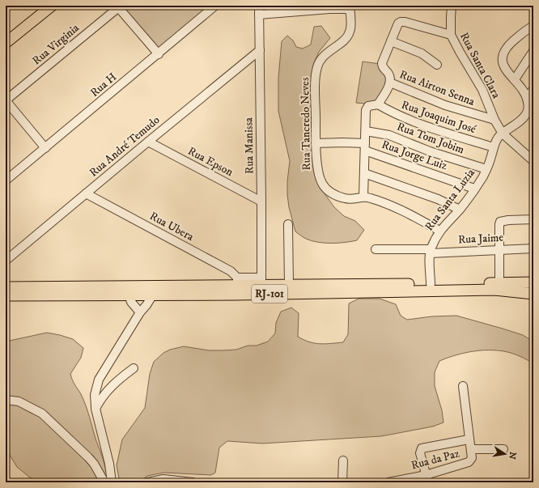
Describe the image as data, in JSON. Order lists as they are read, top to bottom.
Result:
{
  "streets": {
    "main road": ["RJ-101"],
    "street": [
      "Rua Virginia",
      "Rua Santa Clara",
      "Rua H",
      "Rua Airton Senna",
      "Rua Joaquim José",
      "Rua Tancredo Neves",
      "Rua Tom Jobim",
      "Rua Manissa",
      "Rua André Temudo",
      "Rua Jorge Luiz",
      "Rua Epson",
      "Rua Santa Luzia",
      "Rua Ubera",
      "Rua Jaime",
      "Rua da Paz"
    ]
  },
  "crossings": [
    ["Rua Santa Clara", "Rua Airton Senna"],
    ["Rua Santa Clara", "Rua Santa Luzia"],
    ["Rua Joaquim José", "Rua Santa Luzia"],
    ["Rua Tancredo Neves", "Rua Jorge Luiz"],
    ["Rua Tancredo Neves", "Rua Santa Luzia"],
    ["Rua Tom Jobim", "Rua Santa Luzia"],
    ["Rua Manissa", "Rua André Temudo"],
    ["Rua Manissa", "Rua Epson"],
    ["Rua Manissa", "RJ-101"],
    ["Rua André Temudo", "Rua Epson"],
    ["Rua André Temudo", "Rua Ubera"],
    ["Rua Jorge Luiz", "Rua Santa Luzia"],
    ["Rua Santa Luzia", "Rua Jaime"],
    ["Rua Santa Luzia", "RJ-101"],
    ["Rua Ubera", "RJ-101"]
  ],
  "north": "right"
}
